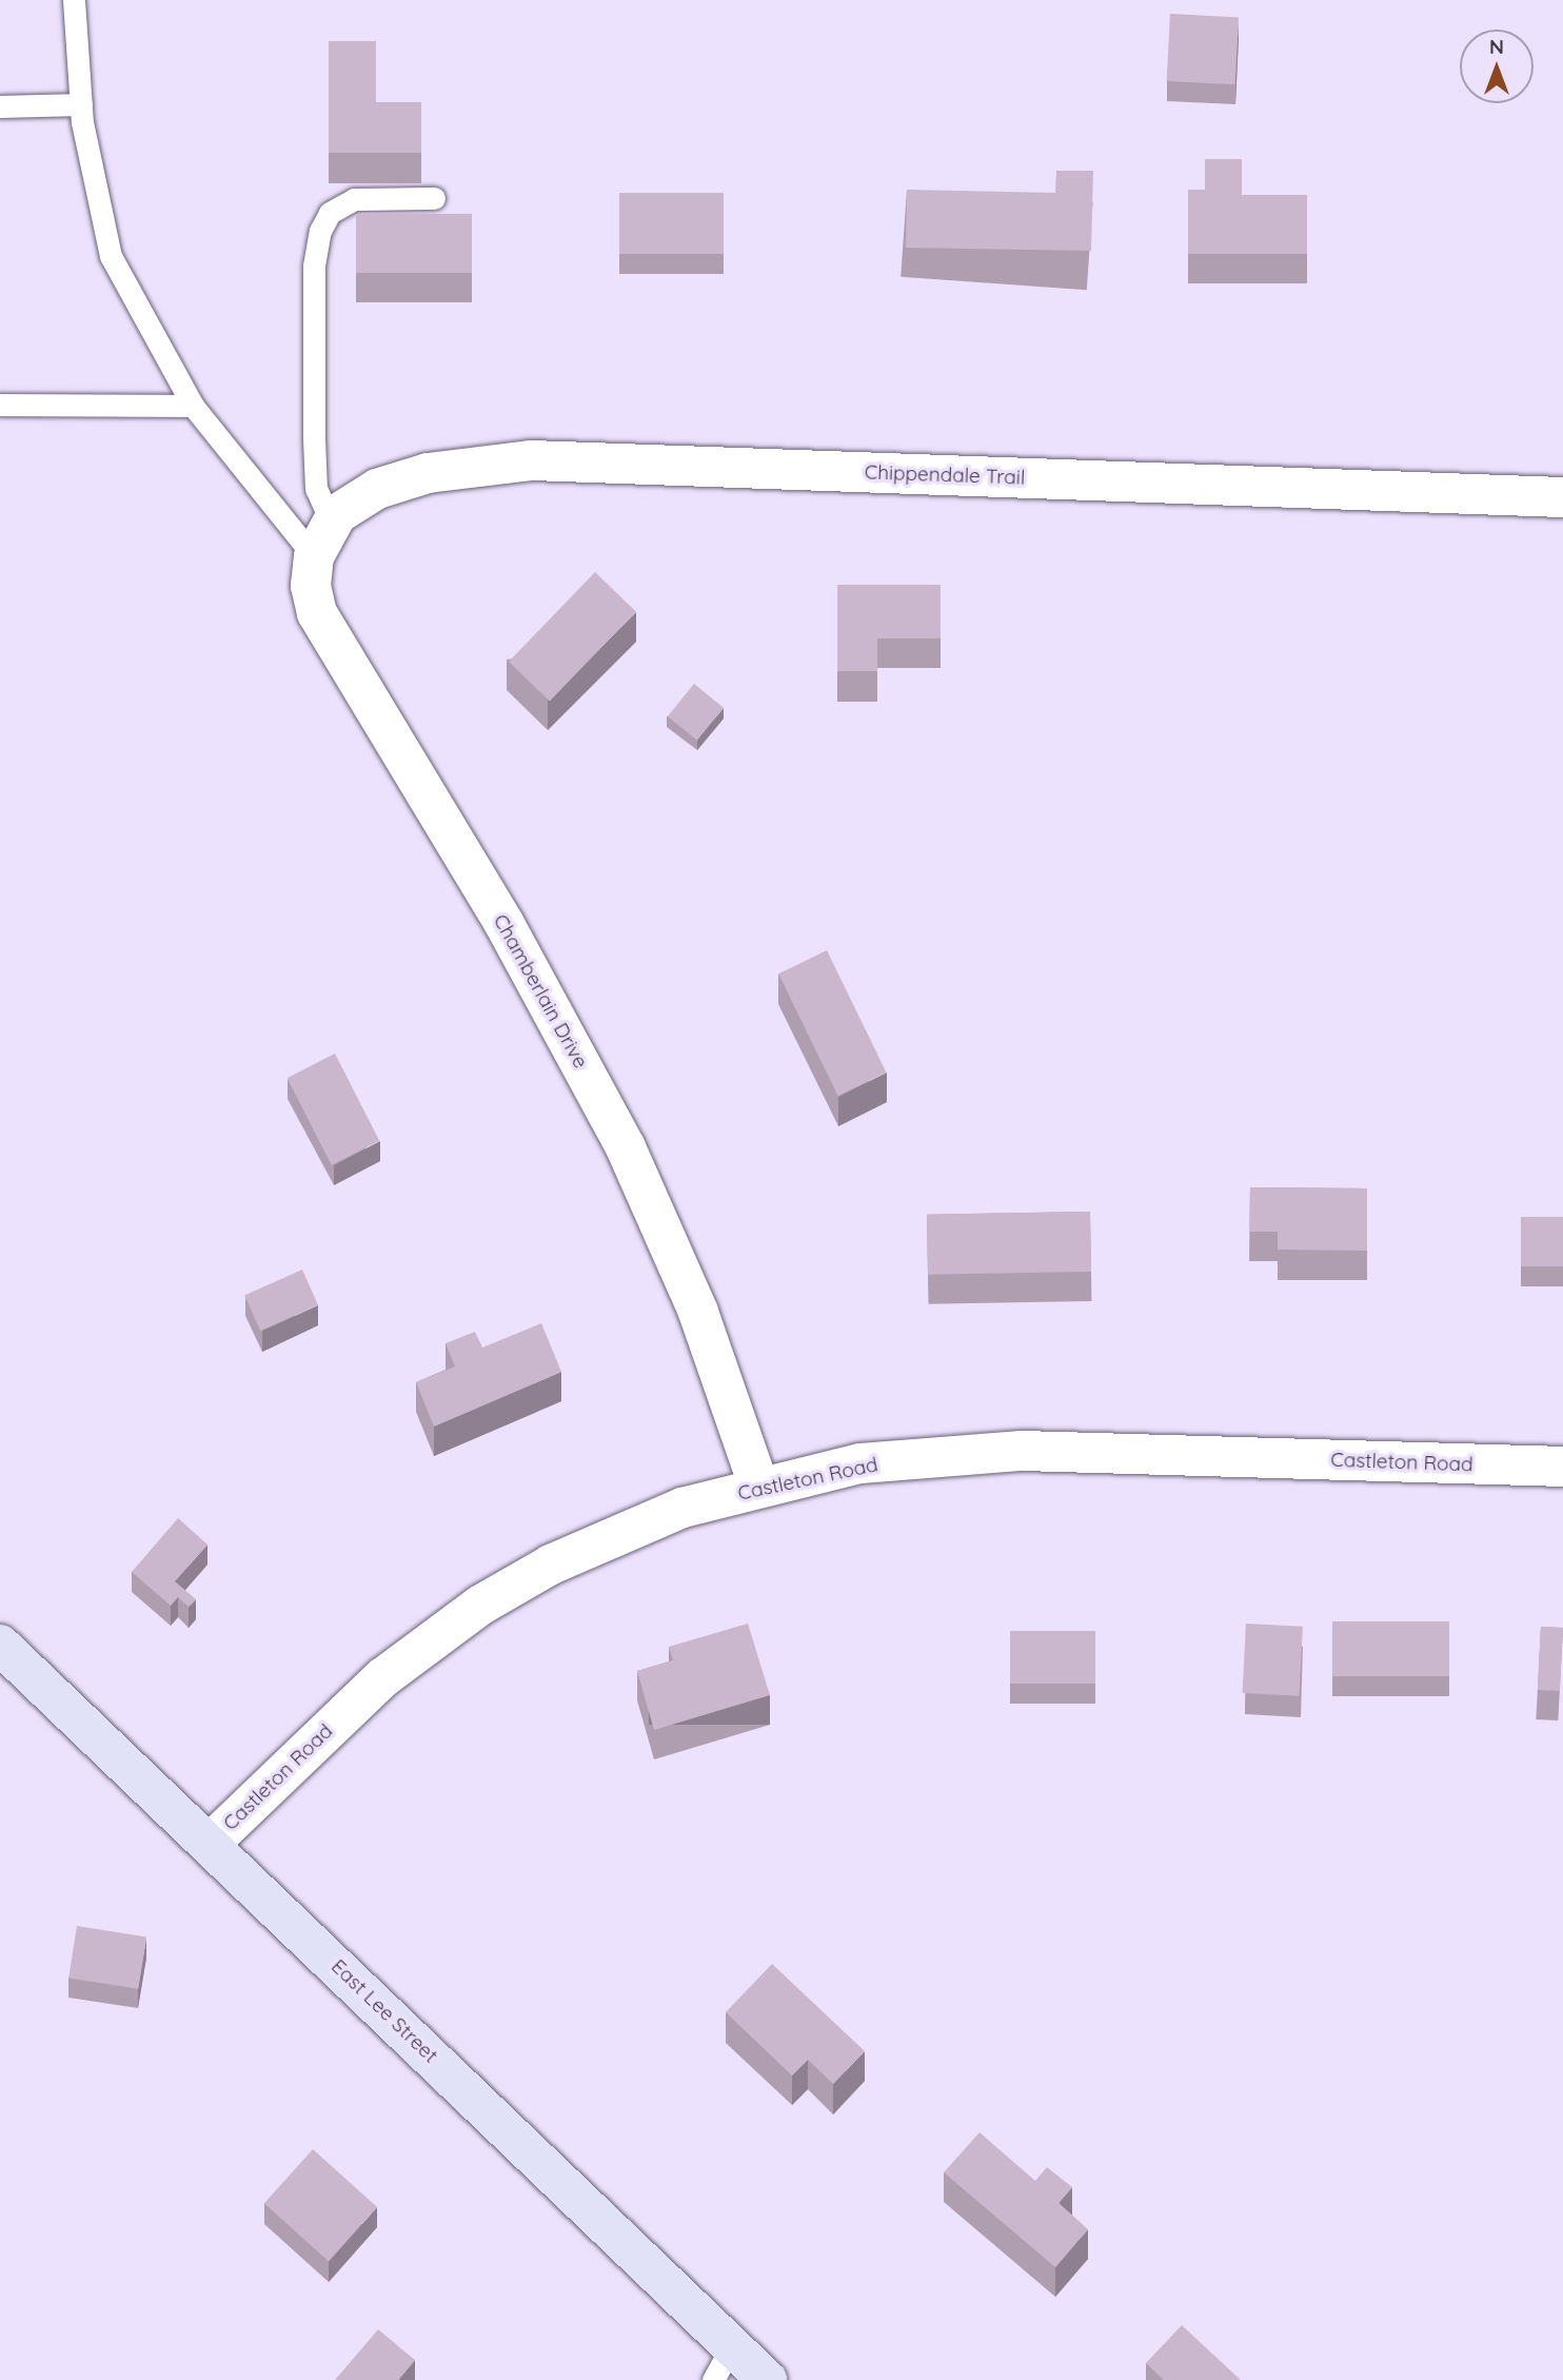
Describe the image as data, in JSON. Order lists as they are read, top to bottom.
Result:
{
  "streets": {
    "street": [
      "Chippendale Trail",
      "Chamberlain Drive",
      "Castleton Road",
      "East Lee Street"
    ]
  },
  "crossings": [
    ["Chippendale Trail", "Chamberlain Drive"],
    ["Chamberlain Drive", "Castleton Road"],
    ["Castleton Road", "East Lee Street"]
  ],
  "north": "top"
}
